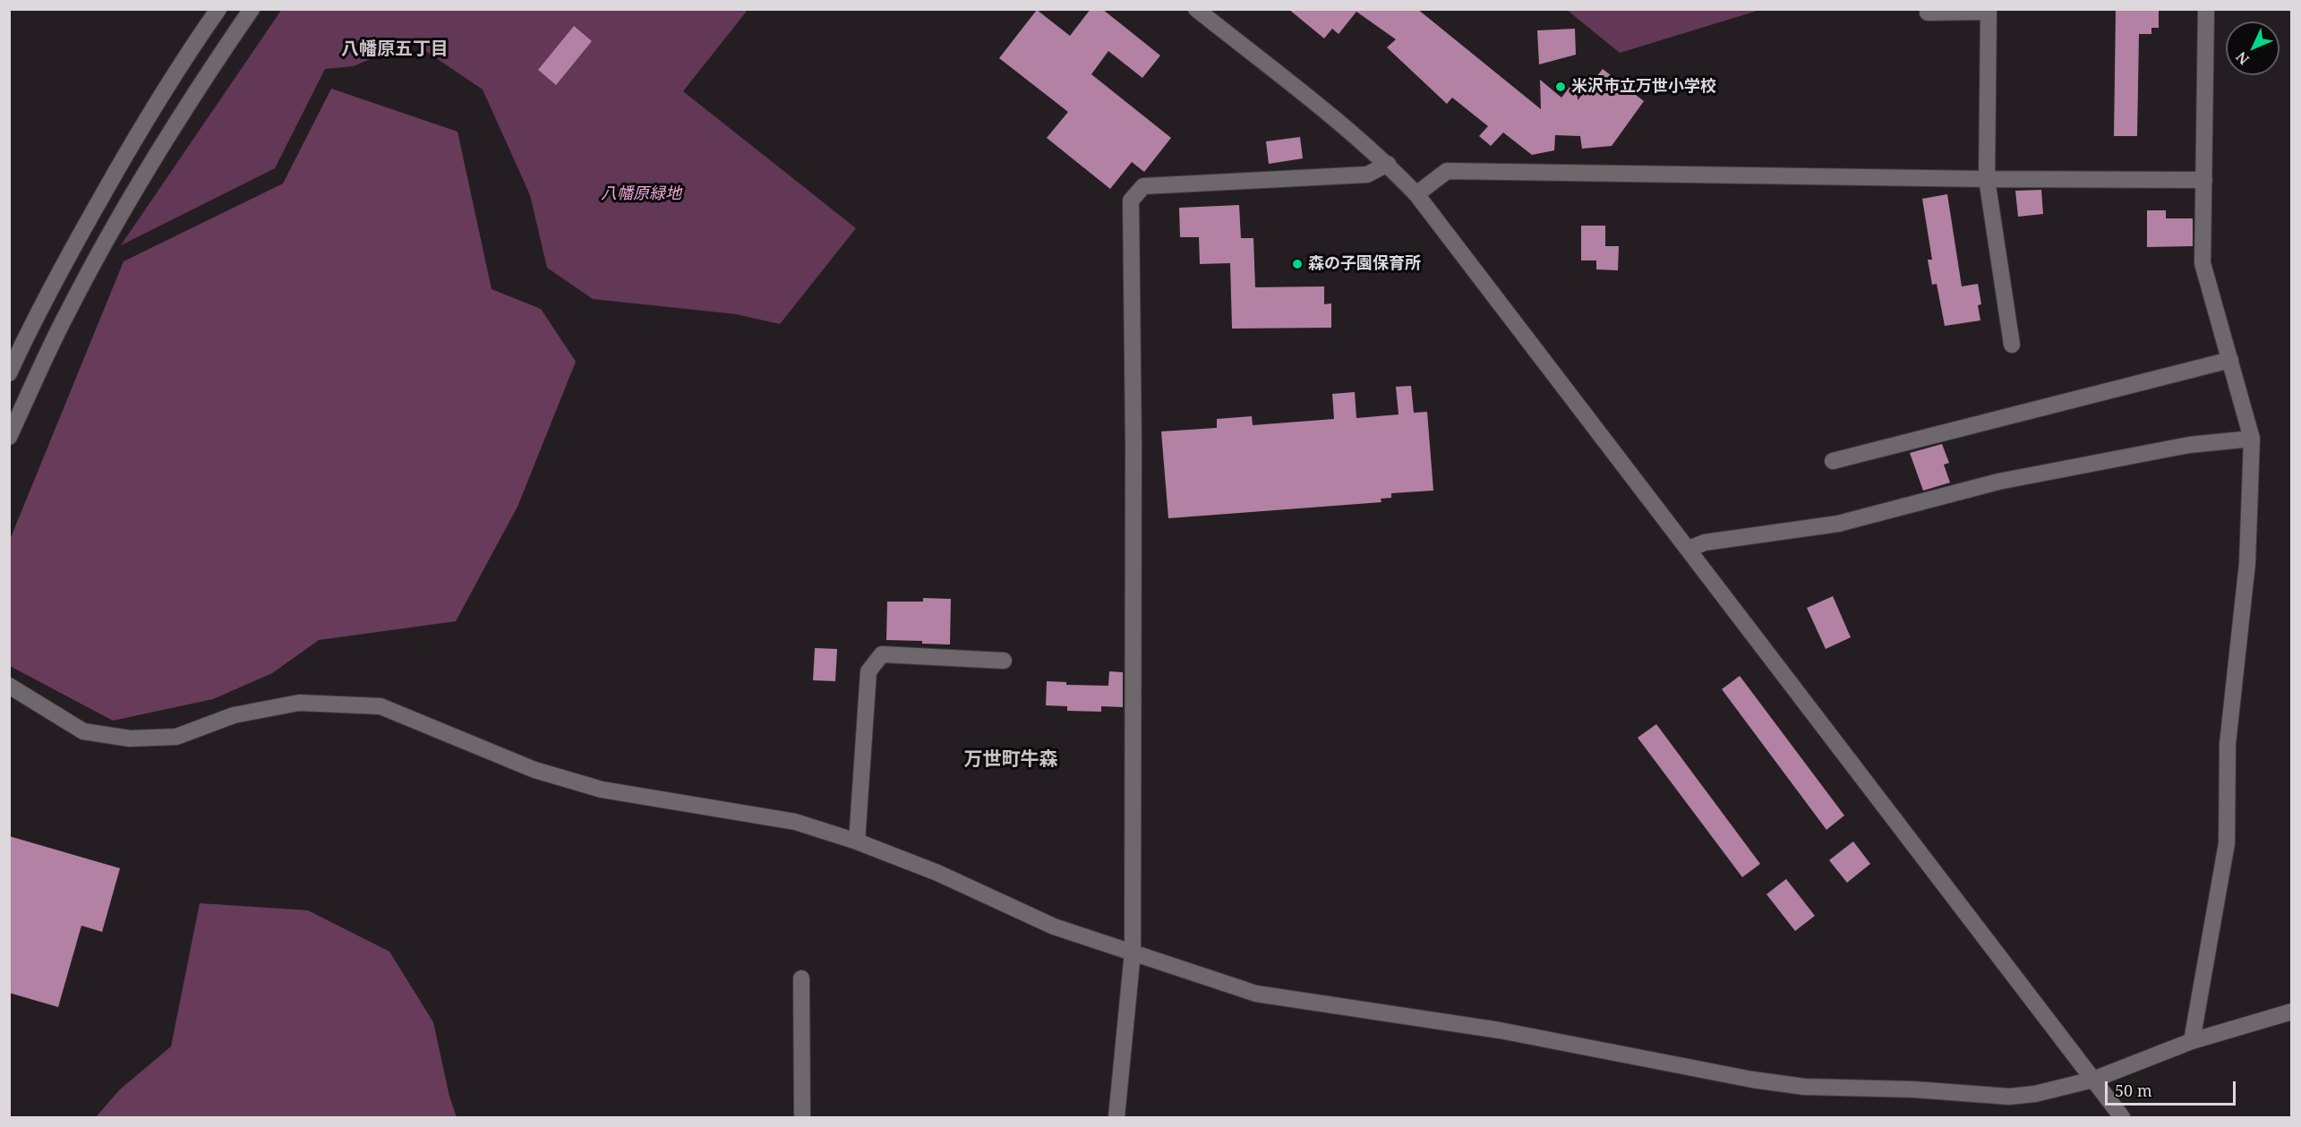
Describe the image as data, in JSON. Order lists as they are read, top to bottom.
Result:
{
  "districts": ["八幡原五丁目", "万世町牛森"],
  "parks": ["八幡原緑地"],
  "places": ["米沢市立万世小学校", "森の子園保育所"],
  "scale_bar": "50 m",
  "north": "bottom left"
}
